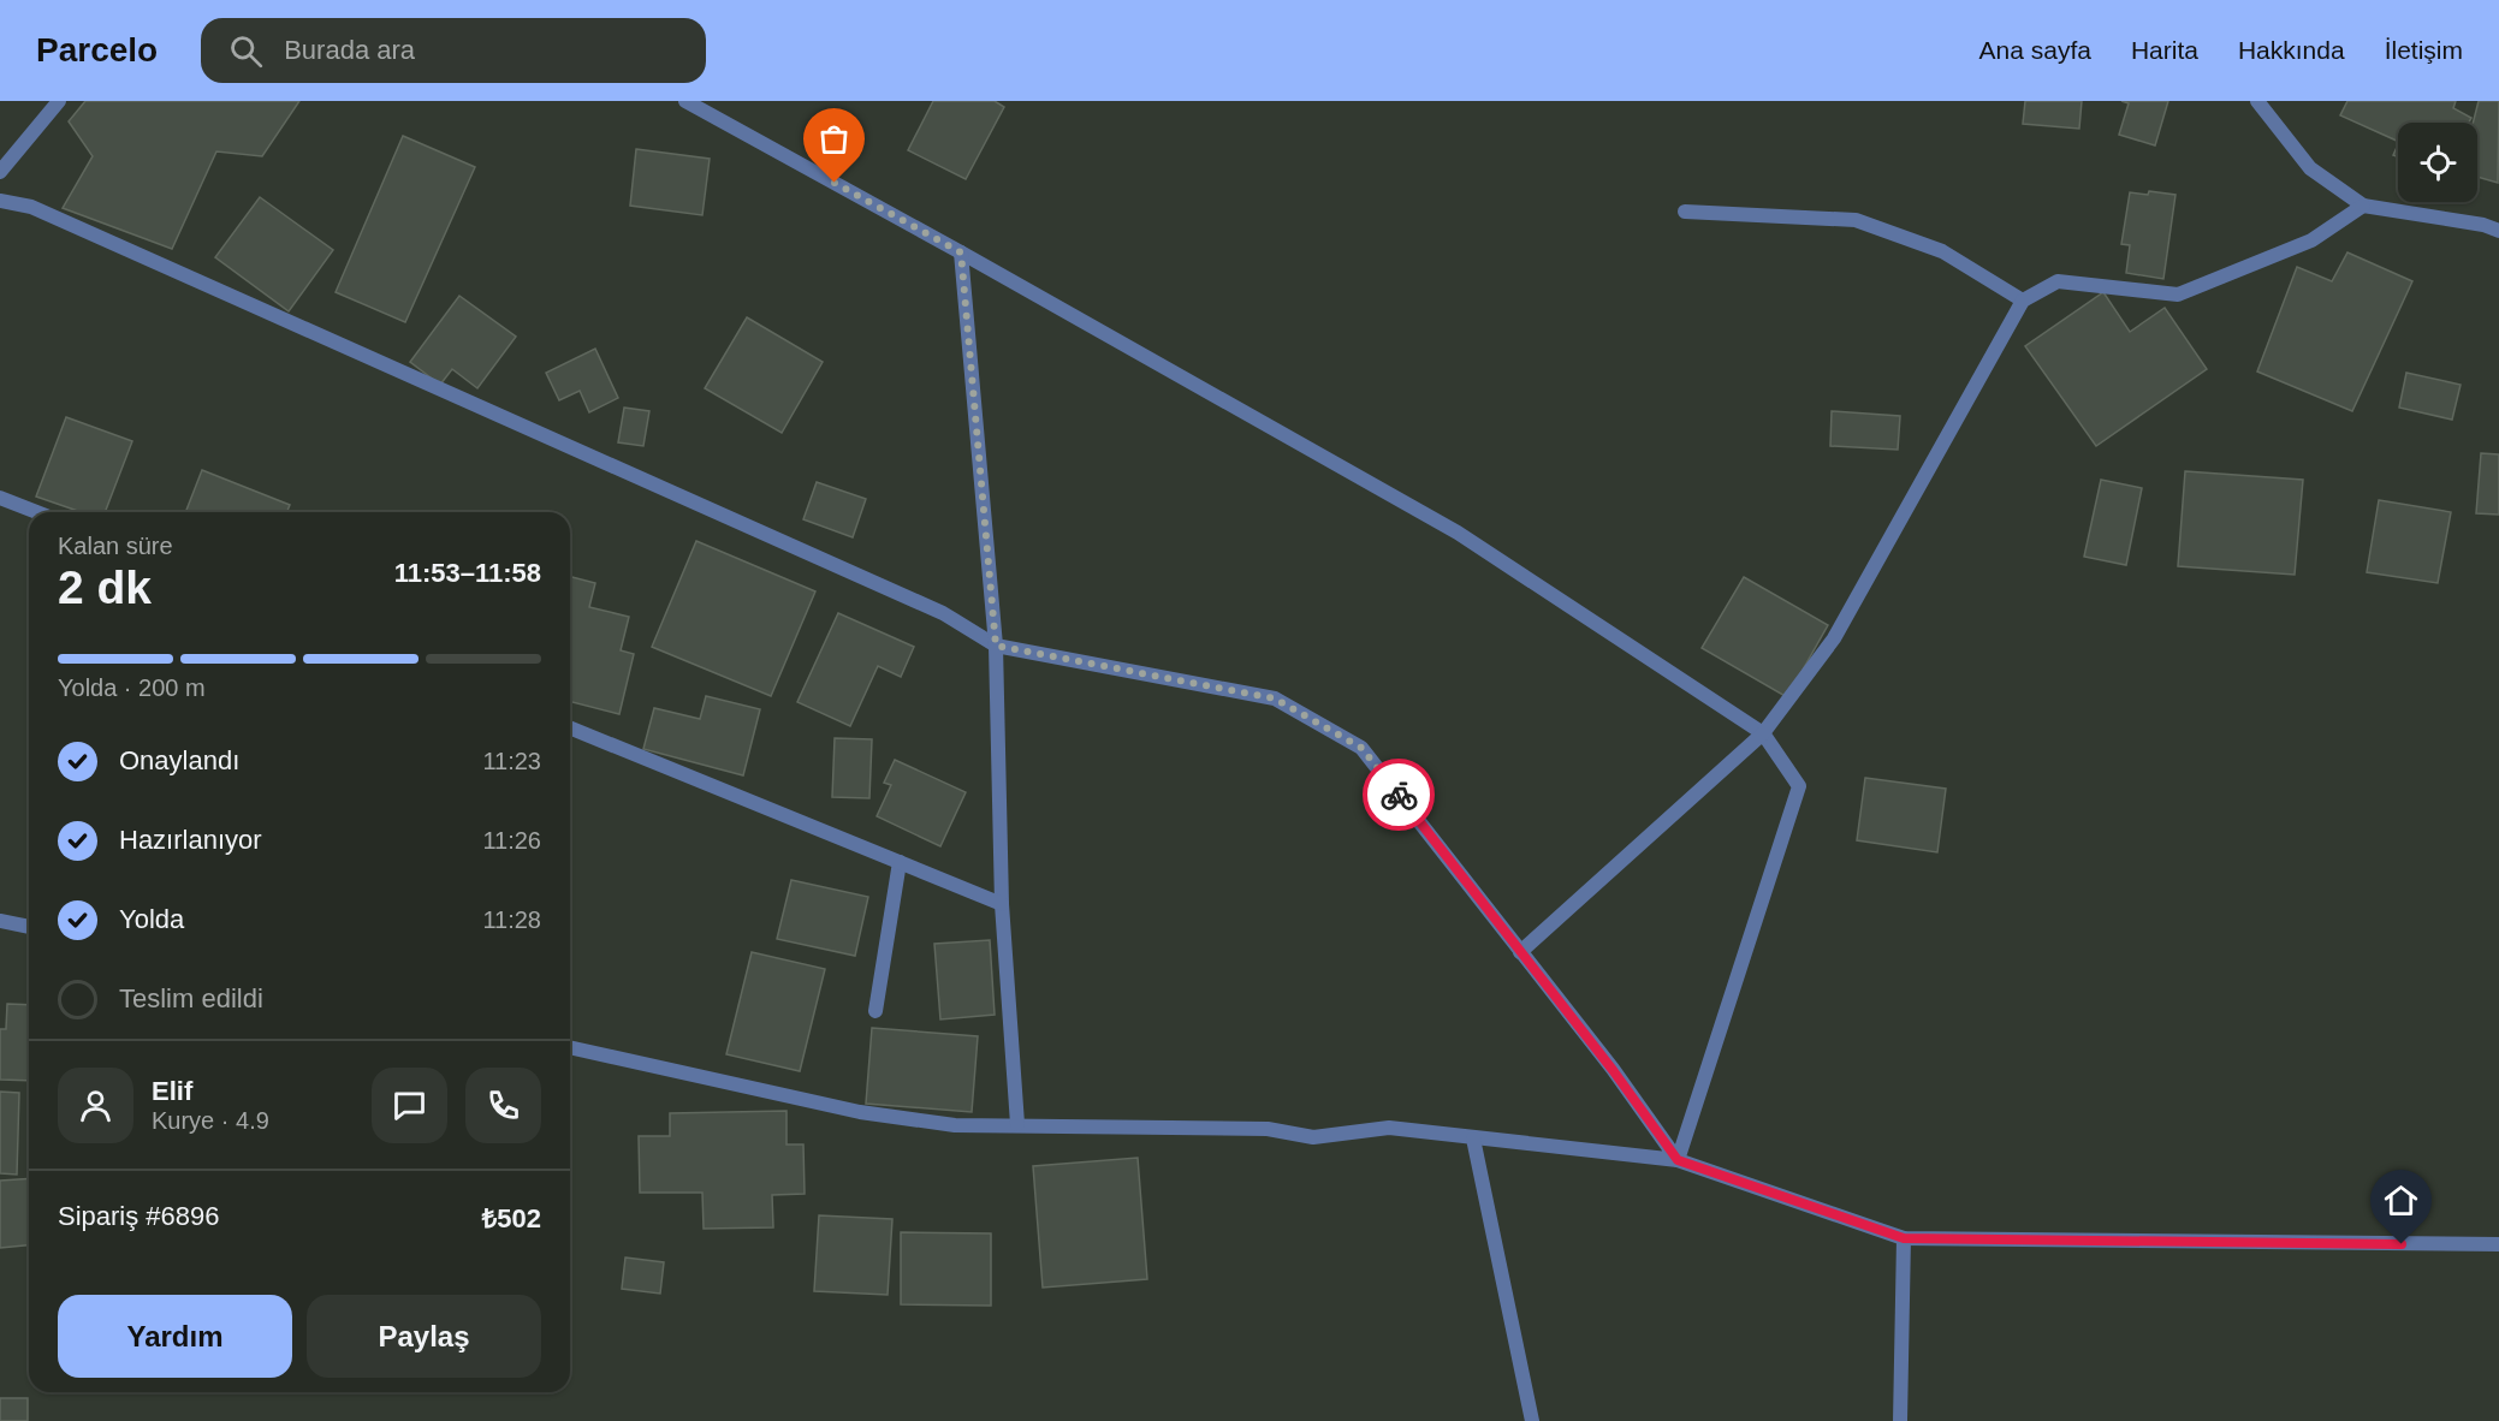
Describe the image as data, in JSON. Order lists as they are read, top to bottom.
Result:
{
  "page": {
    "header": "Parcelo",
    "search": "Burada ara",
    "nav": [
      "Ana sayfa",
      "Harita",
      "Hakkında",
      "İletişim"
    ],
    "heading": ["2 dk", "Kalan süre", "11:53–11:58"],
    "panel": [
      "Elif",
      "Kurye · 4.9",
      "Sipariş #6896",
      "₺502"
    ],
    "bar": "Yolda · 200 m",
    "list": [
      ["Onaylandı", "11:23"],
      ["Hazırlanıyor", "11:26"],
      ["Yolda", "11:28"],
      "Teslim edildi"
    ],
    "buttons": ["Yardım", "Paylaş"]
  }
}
